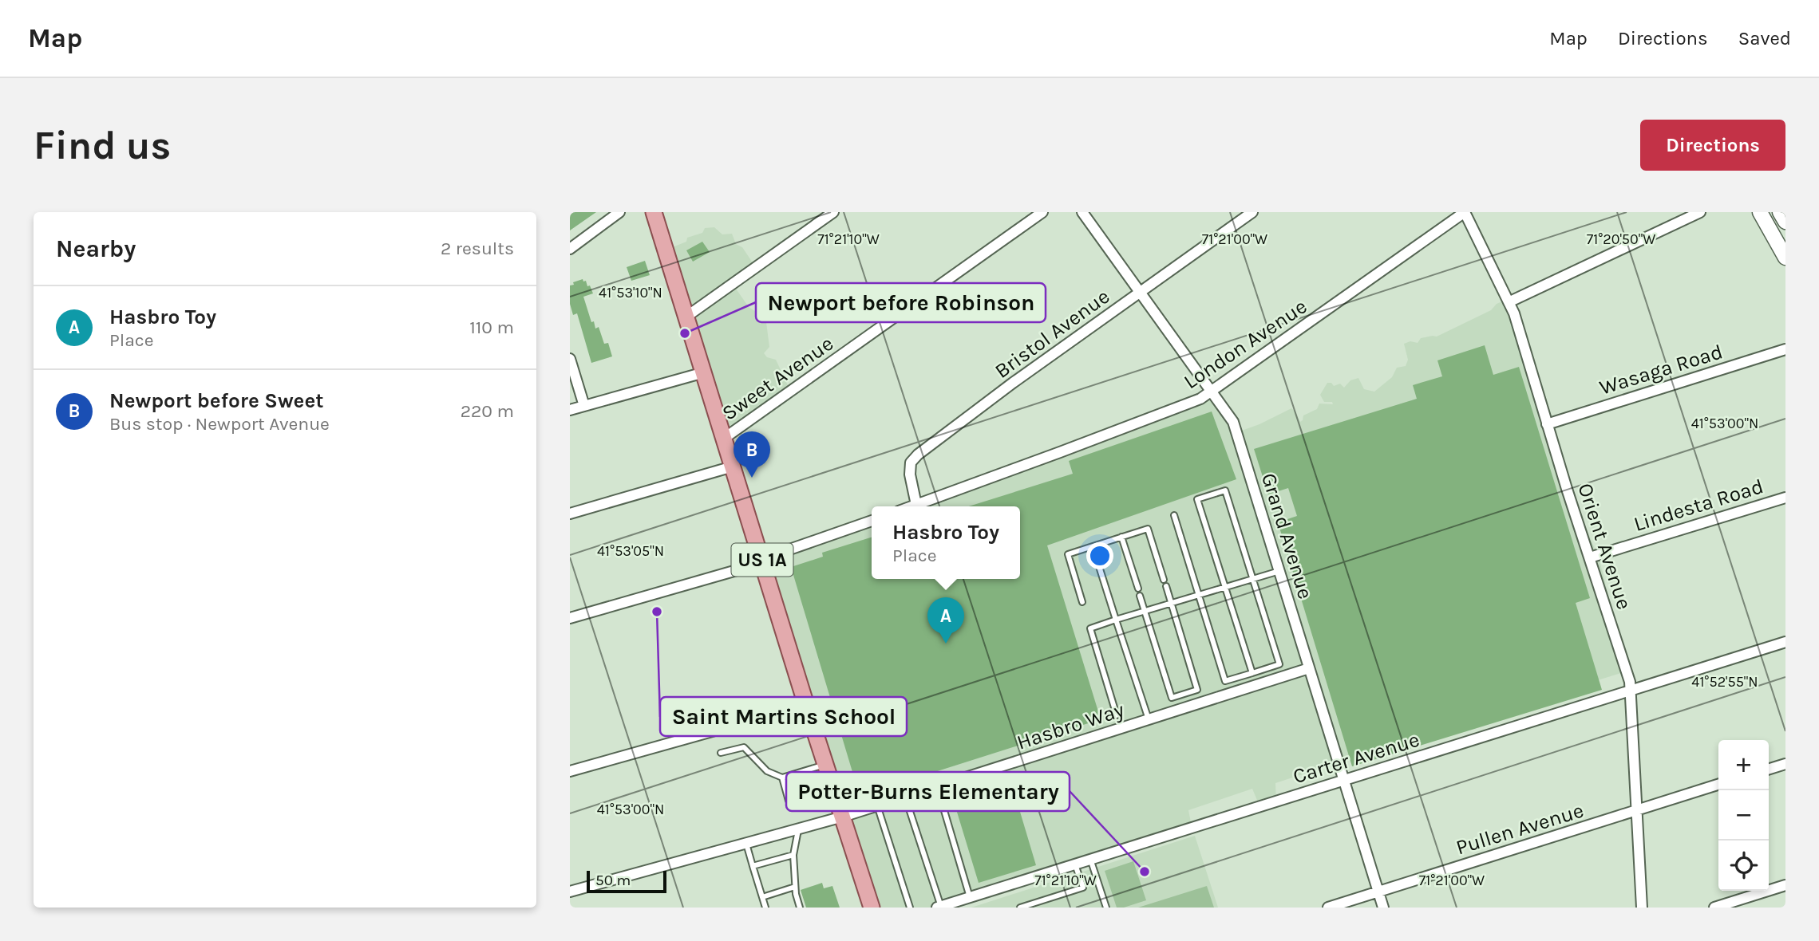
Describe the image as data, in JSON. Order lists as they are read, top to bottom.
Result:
{
  "streets": {
    "main road": ["US 1A"],
    "street": [
      "Bristol Avenue",
      "London Avenue",
      "Wasaga Road",
      "Sweet Avenue",
      "Lindesta Road",
      "Grand Avenue",
      "Orient Avenue",
      "Hasbro Way",
      "Carter Avenue",
      "Pullen Avenue"
    ]
  },
  "crossings": [
    ["Bristol Avenue", "London Avenue"],
    ["Bristol Avenue", "Grand Avenue"],
    ["London Avenue", "Grand Avenue"],
    ["London Avenue", "Orient Avenue"],
    ["Wasaga Road", "Orient Avenue"],
    ["Sweet Avenue", "US 1A"],
    ["Lindesta Road", "Orient Avenue"],
    ["Grand Avenue", "Hasbro Way"],
    ["Grand Avenue", "Carter Avenue"],
    ["Grand Avenue", "Pullen Avenue"],
    ["Orient Avenue", "Carter Avenue"],
    ["Orient Avenue", "Pullen Avenue"],
    ["US 1A", "Hasbro Way"]
  ],
  "places": ["Newport before Robinson", "Saint Martins School", "Potter-Burns Elementary"],
  "scale_bar": "50 m",
  "page": {
    "header": "Map",
    "nav": ["Map", "Directions", "Saved"],
    "buttons": "Directions",
    "title": "Find us",
    "heading": ["Nearby", "2 results"],
    "list": [
      {
        "mark": "A",
        "name": "Hasbro Toy",
        "note": "Place",
        "value": "110 m"
      },
      {
        "mark": "B",
        "name": "Newport before Sweet",
        "note": "Bus stop · Newport Avenue",
        "value": "220 m"
      }
    ],
    "pins": ["B", "A"],
    "popup": ["Hasbro Toy", "Place"],
    "map_buttons": ["+", "−"],
    "scale": "50 m"
  },
  "coordinates": [
    "71°21'10\"W",
    "71°21'00\"W",
    "71°20'50\"W",
    "41°53'10\"N",
    "41°53'00\"N",
    "41°53'05\"N",
    "41°52'55\"N"
  ]
}
